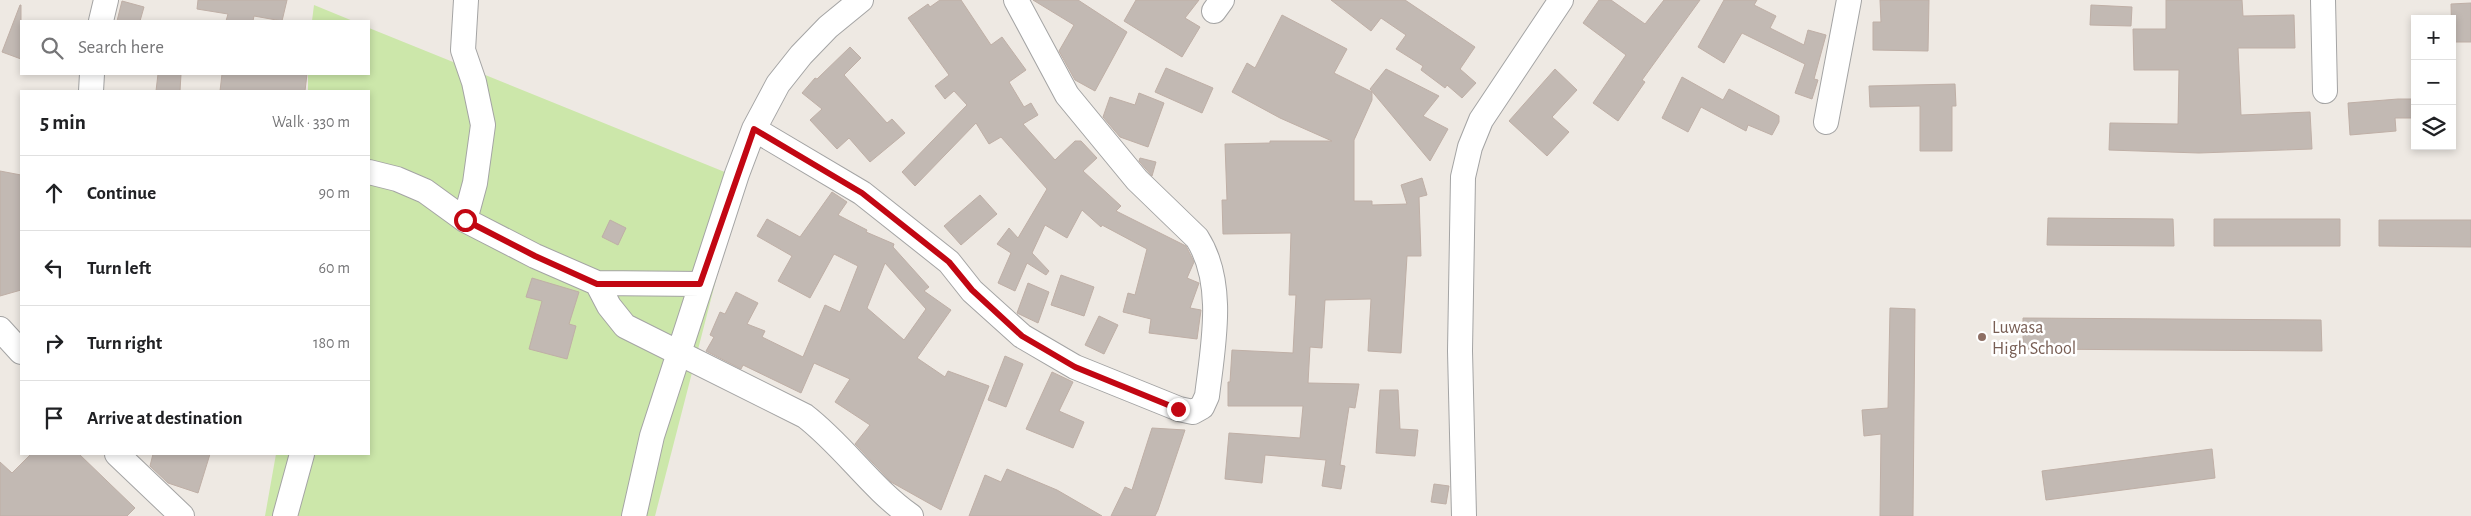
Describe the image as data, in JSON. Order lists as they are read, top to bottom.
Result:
{
  "places": ["Luwasa High School"],
  "page": {
    "map_buttons": ["+", "−"],
    "search": "Search here",
    "heading": ["5 min", "Walk · 330 m"],
    "list": [
      ["Continue", "90 m"],
      ["Turn left", "60 m"],
      ["Turn right", "180 m"],
      "Arrive at destination"
    ]
  }
}
